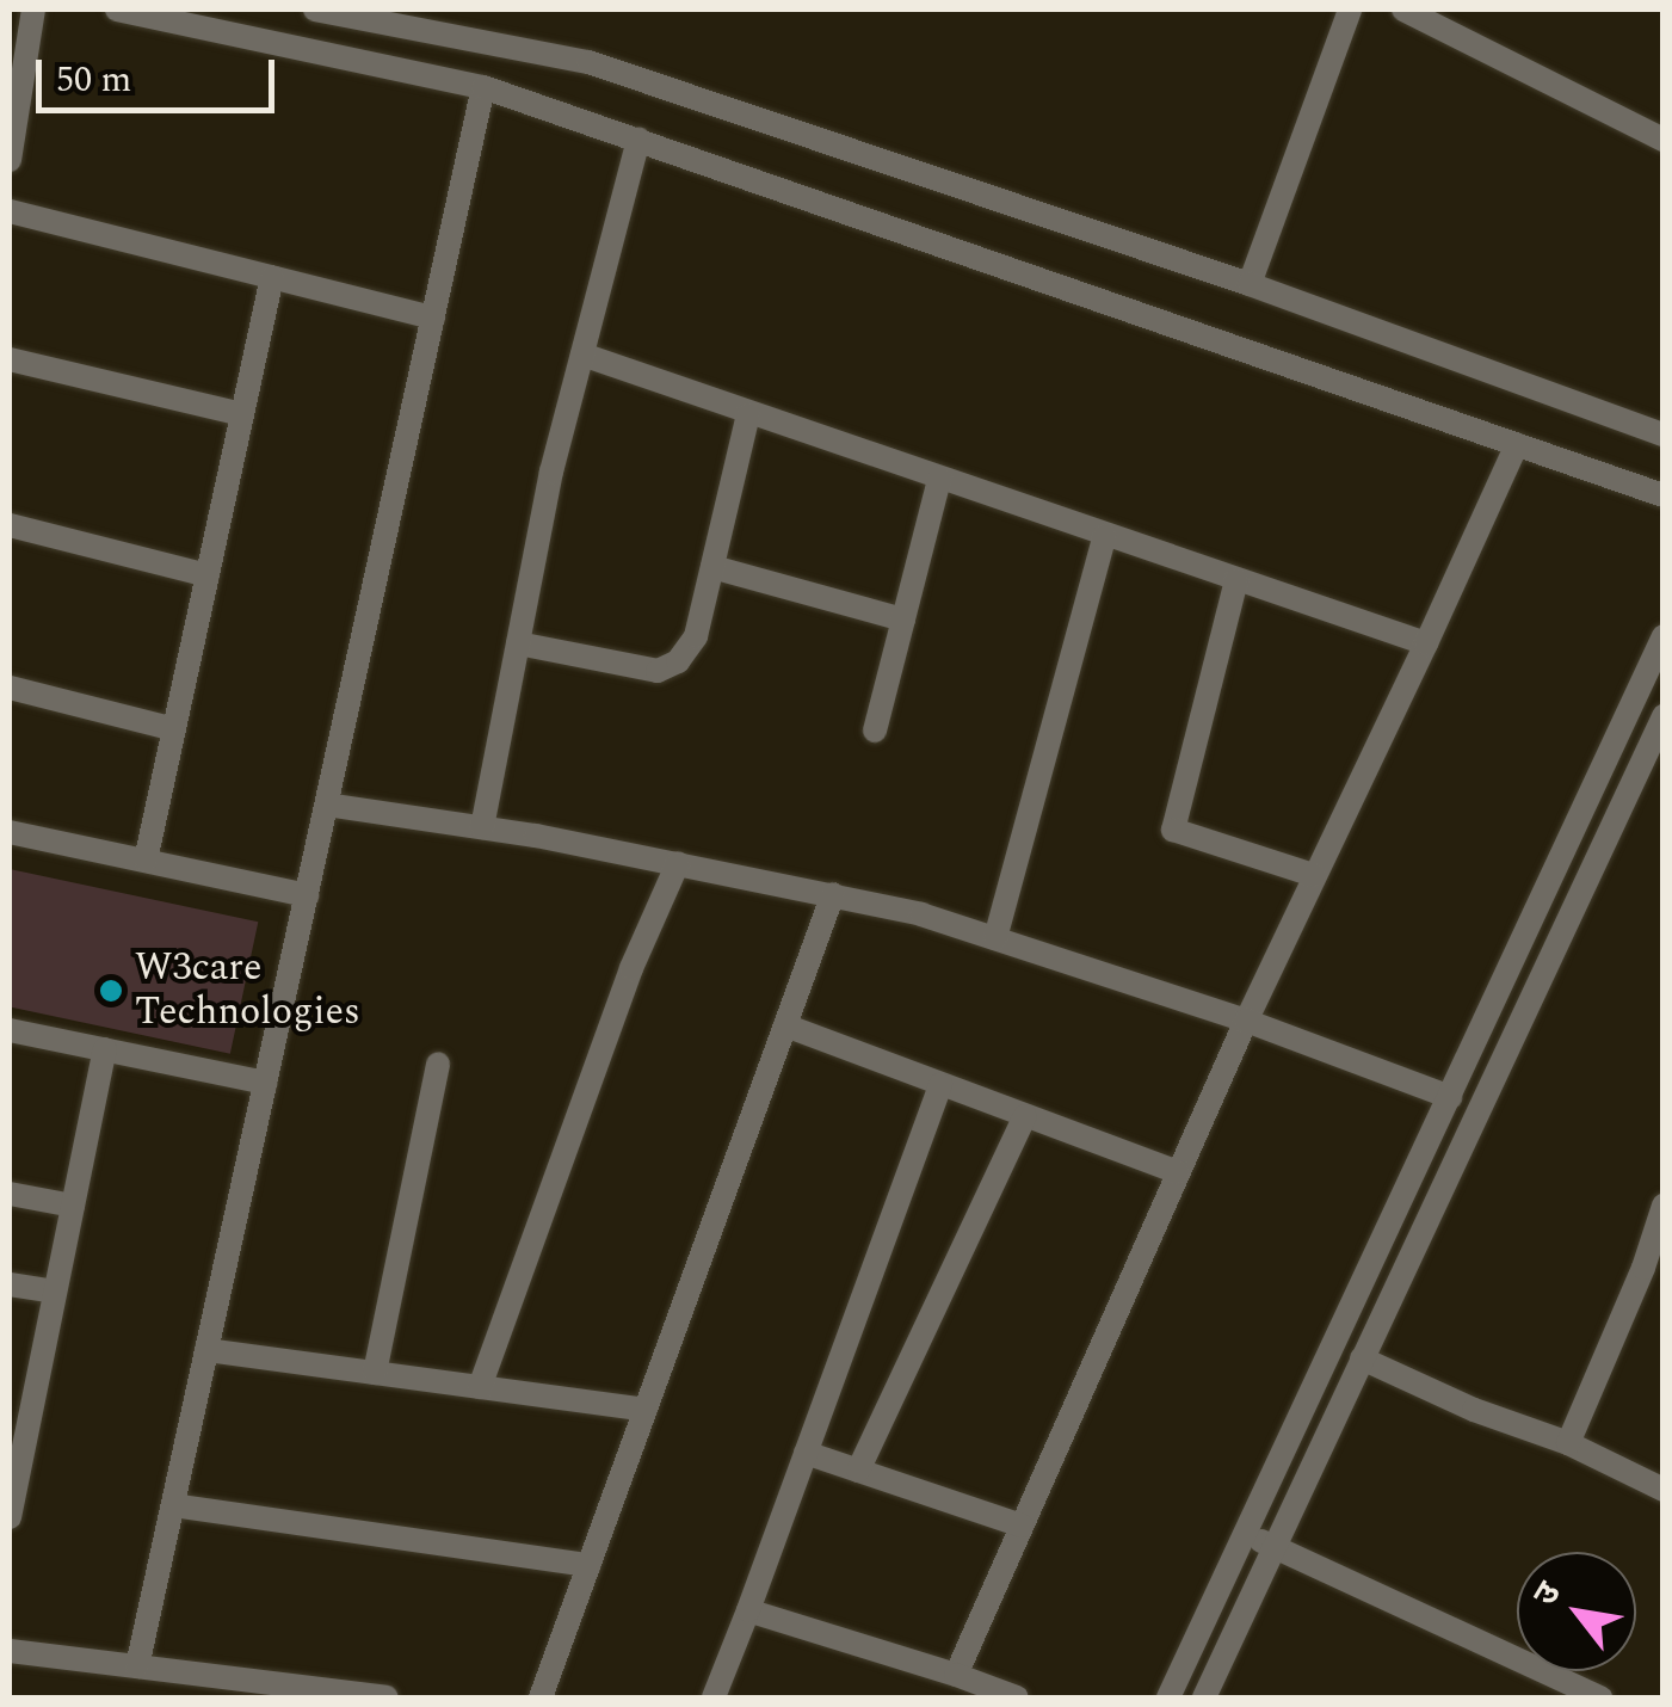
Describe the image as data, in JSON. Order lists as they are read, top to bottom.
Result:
{
  "places": ["W3care Technologies"],
  "scale_bar": "50 m",
  "north": "top left"
}
